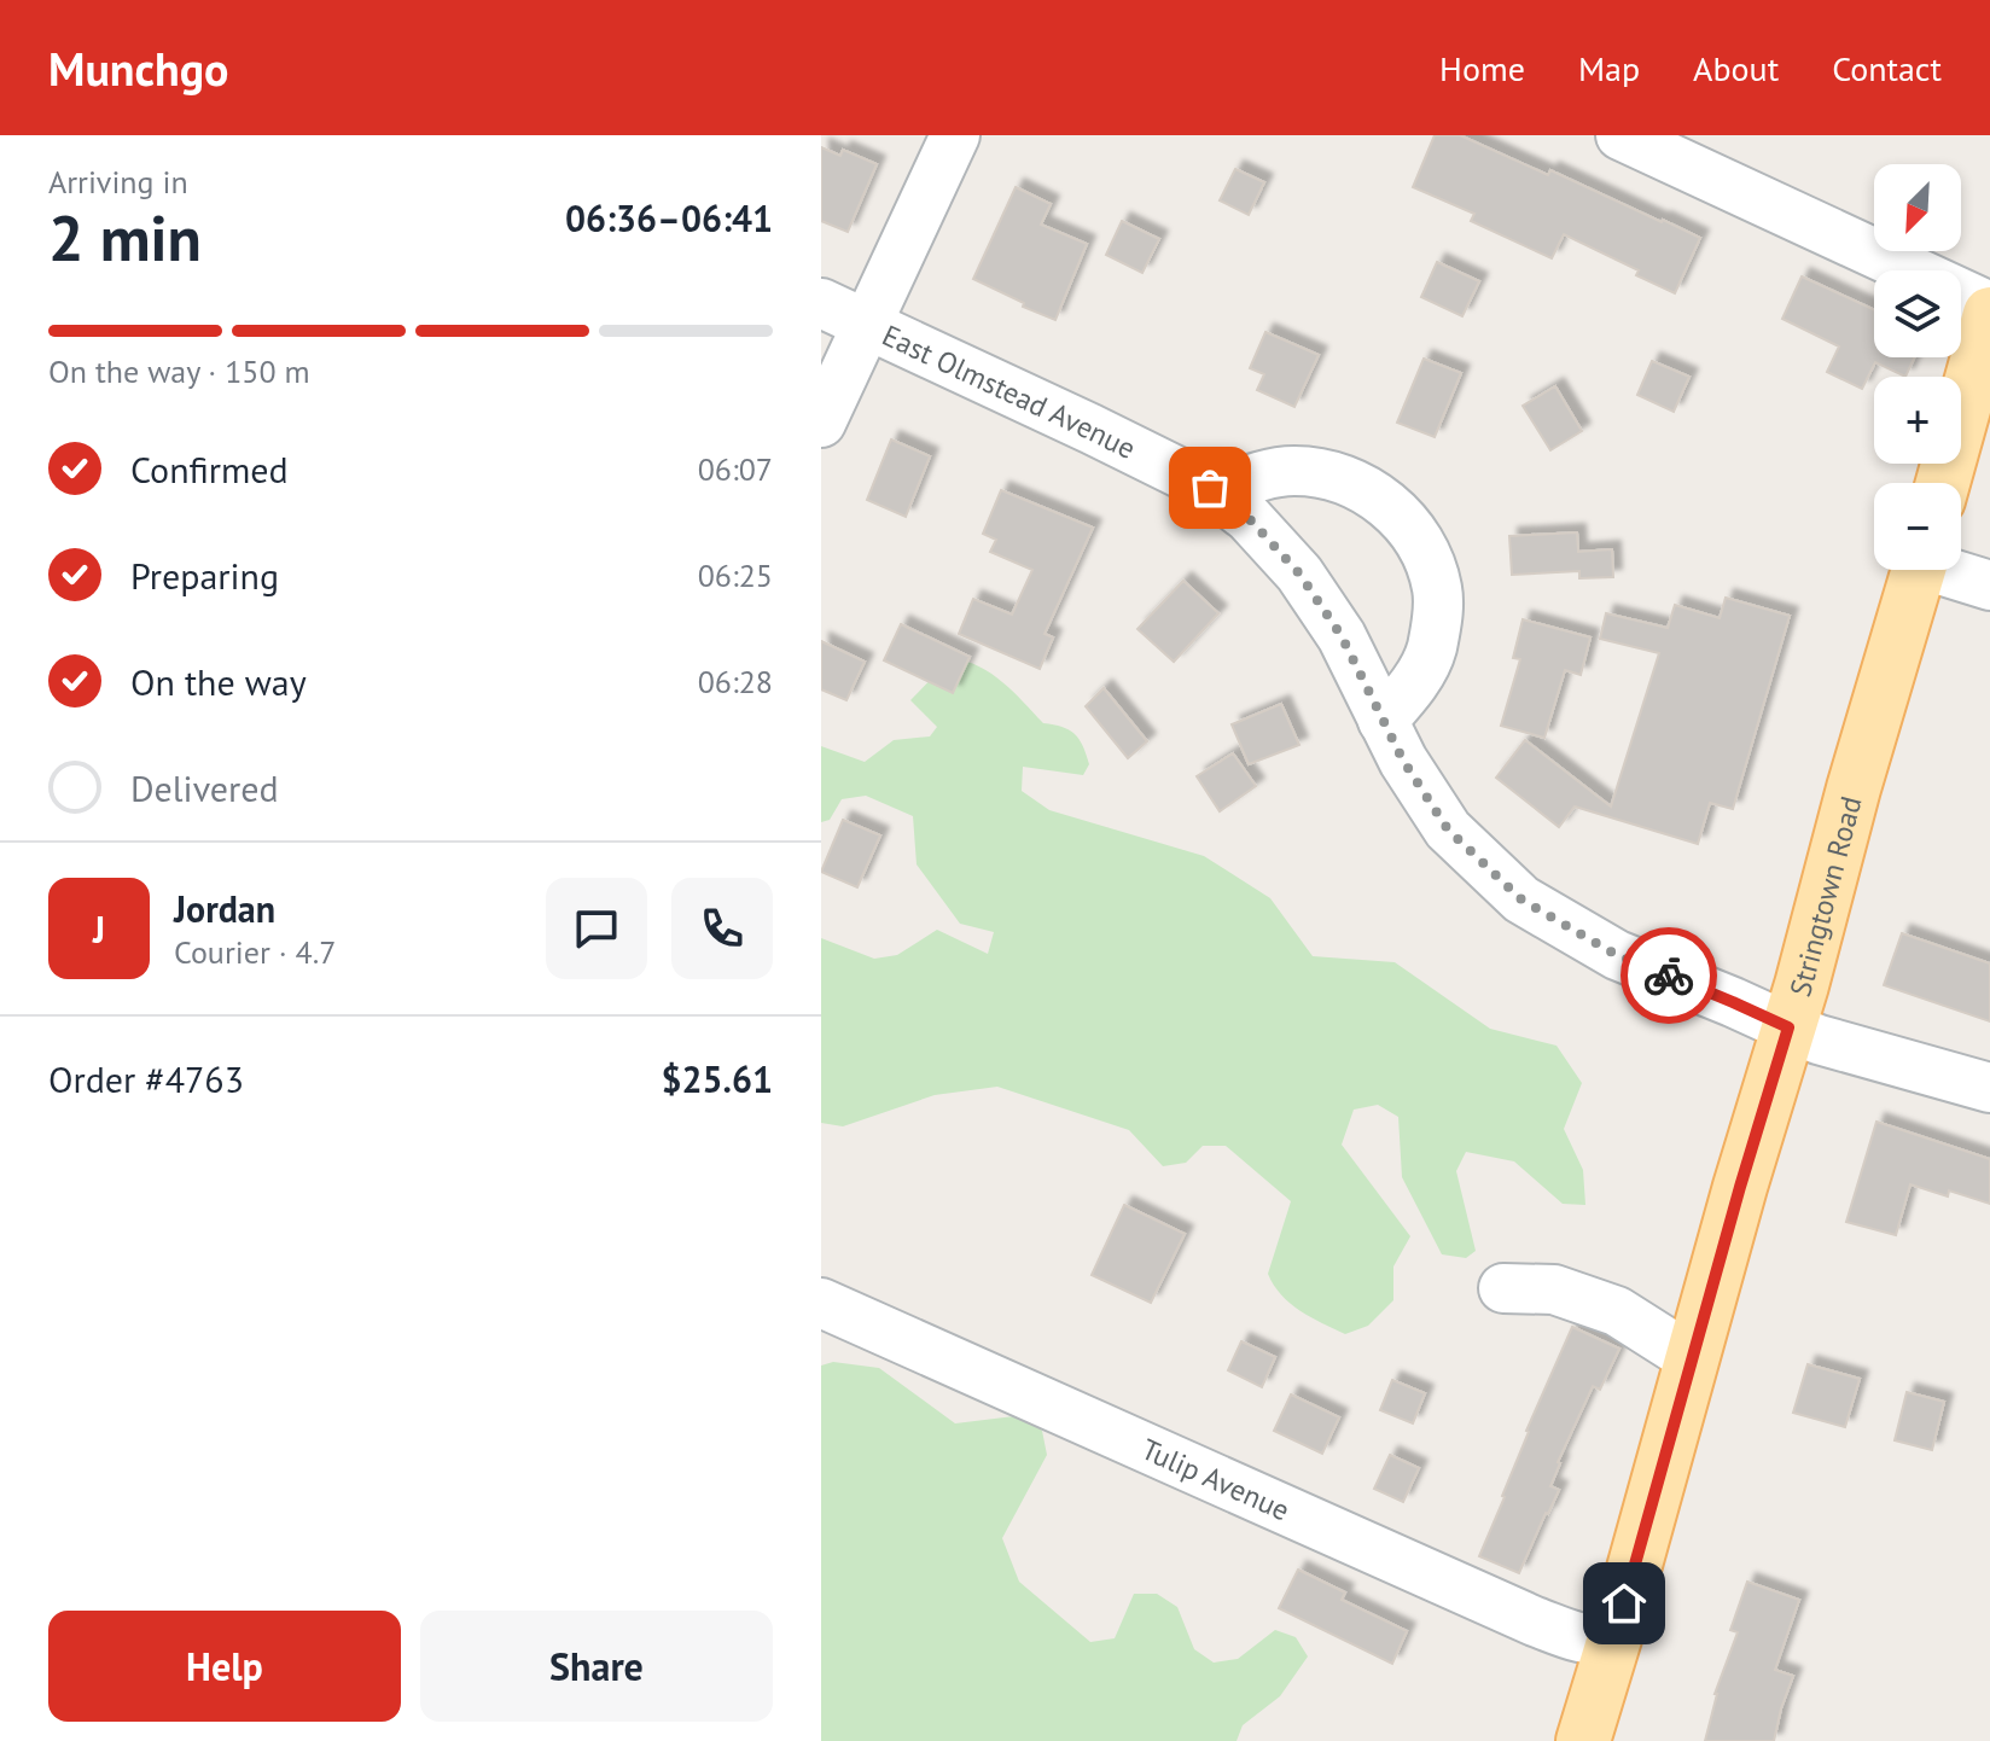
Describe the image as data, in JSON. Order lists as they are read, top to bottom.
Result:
{
  "streets": {
    "main road": ["Stringtown Road"],
    "street": ["East Olmstead Avenue", "Tulip Avenue"]
  },
  "crossings": [
    ["East Olmstead Avenue", "Stringtown Road"],
    ["Stringtown Road", "Tulip Avenue"]
  ],
  "north": "bottom left",
  "page": {
    "header": "Munchgo",
    "nav": [
      "Home",
      "Map",
      "About",
      "Contact"
    ],
    "heading": ["2 min", "Arriving in", "06:36–06:41"],
    "panel": [
      "Jordan",
      "Courier · 4.7",
      "Order #4763",
      "$25.61"
    ],
    "map_buttons": ["+", "−"],
    "bar": "On the way · 150 m",
    "list": [
      ["Confirmed", "06:07"],
      ["Preparing", "06:25"],
      ["On the way", "06:28"],
      "Delivered"
    ],
    "round": "J",
    "buttons": ["Help", "Share"]
  }
}
